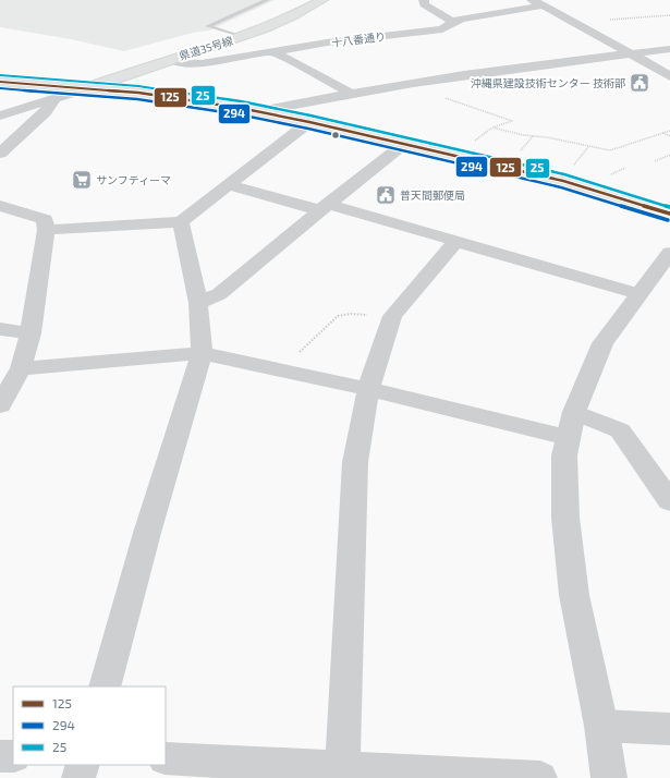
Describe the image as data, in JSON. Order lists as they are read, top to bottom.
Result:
{
  "streets": {
    "main road": ["県道35号線"],
    "street": ["十八番通り"]
  },
  "crossings": [
    ["十八番通り", "県道35号線"]
  ],
  "places": {
    "public building": ["沖縄県建設技術センター 技術部", "普天間郵便局"],
    "supermarket": ["サンフティーマ"]
  },
  "lines": ["transit line 25", "transit line 125", "transit line 294"],
  "legend": ["125", "294", "25"]
}
